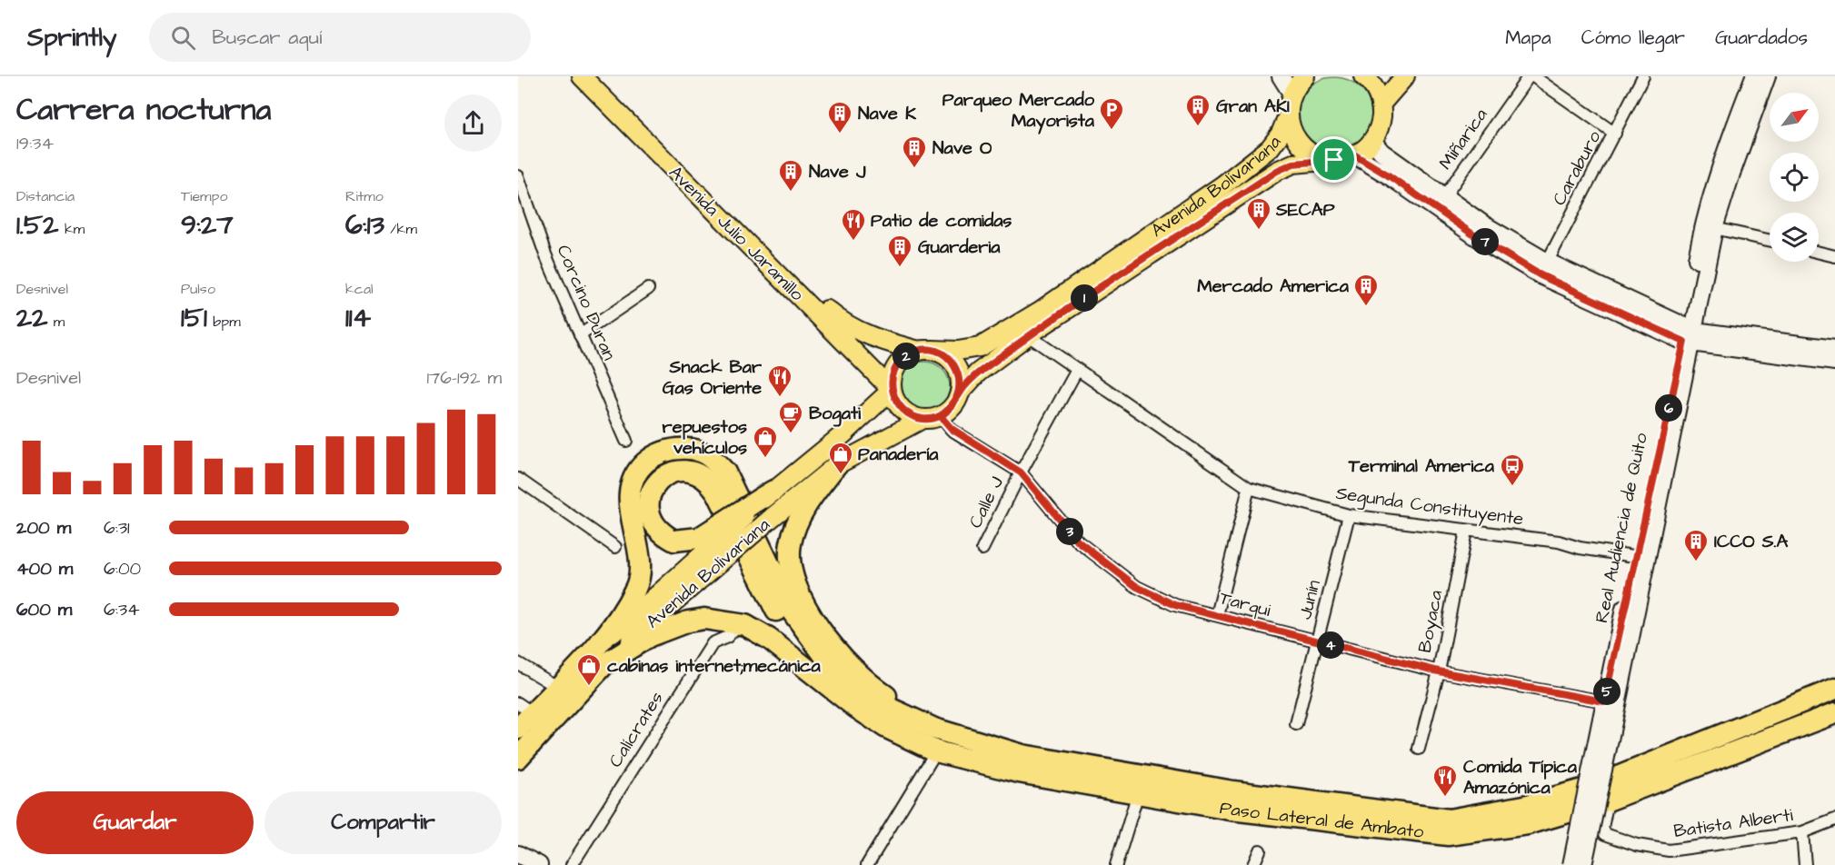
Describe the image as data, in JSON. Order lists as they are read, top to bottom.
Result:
{
  "streets": {
    "highway": ["Avenida Bolivariana", "Paso Lateral de Ambato"],
    "main road": ["Avenida Julio Jaramillo", "Real Audiencia de Quito"],
    "street": [
      "Miñarica",
      "Caraburo",
      "Corcino Duran",
      "Calle J",
      "Segunda Constituyente",
      "Junín",
      "Tarqui",
      "Boyaca",
      "Calícrates",
      "Batista Alberti"
    ]
  },
  "crossings": [
    ["Avenida Bolivariana", "Avenida Julio Jaramillo"],
    ["Avenida Bolivariana", "Segunda Constituyente"],
    ["Avenida Bolivariana", "Tarqui"],
    ["Avenida Julio Jaramillo", "Tarqui"],
    ["Calle J", "Segunda Constituyente"],
    ["Calle J", "Tarqui"],
    ["Segunda Constituyente", "Real Audiencia de Quito"],
    ["Segunda Constituyente", "Junín"],
    ["Segunda Constituyente", "Boyaca"],
    ["Real Audiencia de Quito", "Tarqui"],
    ["Junín", "Tarqui"],
    ["Tarqui", "Boyaca"],
    ["Calícrates", "Paso Lateral de Ambato"],
    ["Paso Lateral de Ambato", "Batista Alberti"]
  ],
  "places": {
    "building": [
      "Gran AKI",
      "Nave K",
      "Nave O",
      "Nave J",
      "SECAP",
      "Guarderia",
      "Mercado America",
      "ICCO S.A"
    ],
    "parking": ["Parqueo Mercado Mayorista"],
    "restaurant": ["Patio de comidas", "Snack Bar Gas Oriente", "Comida Típica Amazónica"],
    "cafe": ["Bogati"],
    "shop": ["repuestos vehículos", "Panadería", "cabinas internet;mecánica"],
    "bus stop": ["Terminal America"]
  },
  "north": "top right",
  "page": {
    "header": "Sprintly",
    "search": "Buscar aquí",
    "nav": ["Mapa", "Cómo llegar", "Guardados"],
    "heading": ["Carrera nocturna", "19:34"],
    "stats": [
      ["Distancia", "1.52 km"],
      ["Tiempo", "9:27"],
      ["Ritmo", "6:13 /km"],
      ["Desnivel", "22 m"],
      ["Pulso", "151 bpm"],
      ["kcal", "114"]
    ],
    "pins": [
      "7",
      "1",
      "2",
      "6",
      "3",
      "4",
      "5"
    ],
    "chart": ["Desnivel", "176–192 m"],
    "list": [
      {
        "name": "200 m",
        "note": "6:31"
      },
      {
        "name": "400 m",
        "note": "6:00"
      },
      {
        "name": "600 m",
        "note": "6:34"
      }
    ],
    "buttons": ["Guardar", "Compartir"]
  }
}
